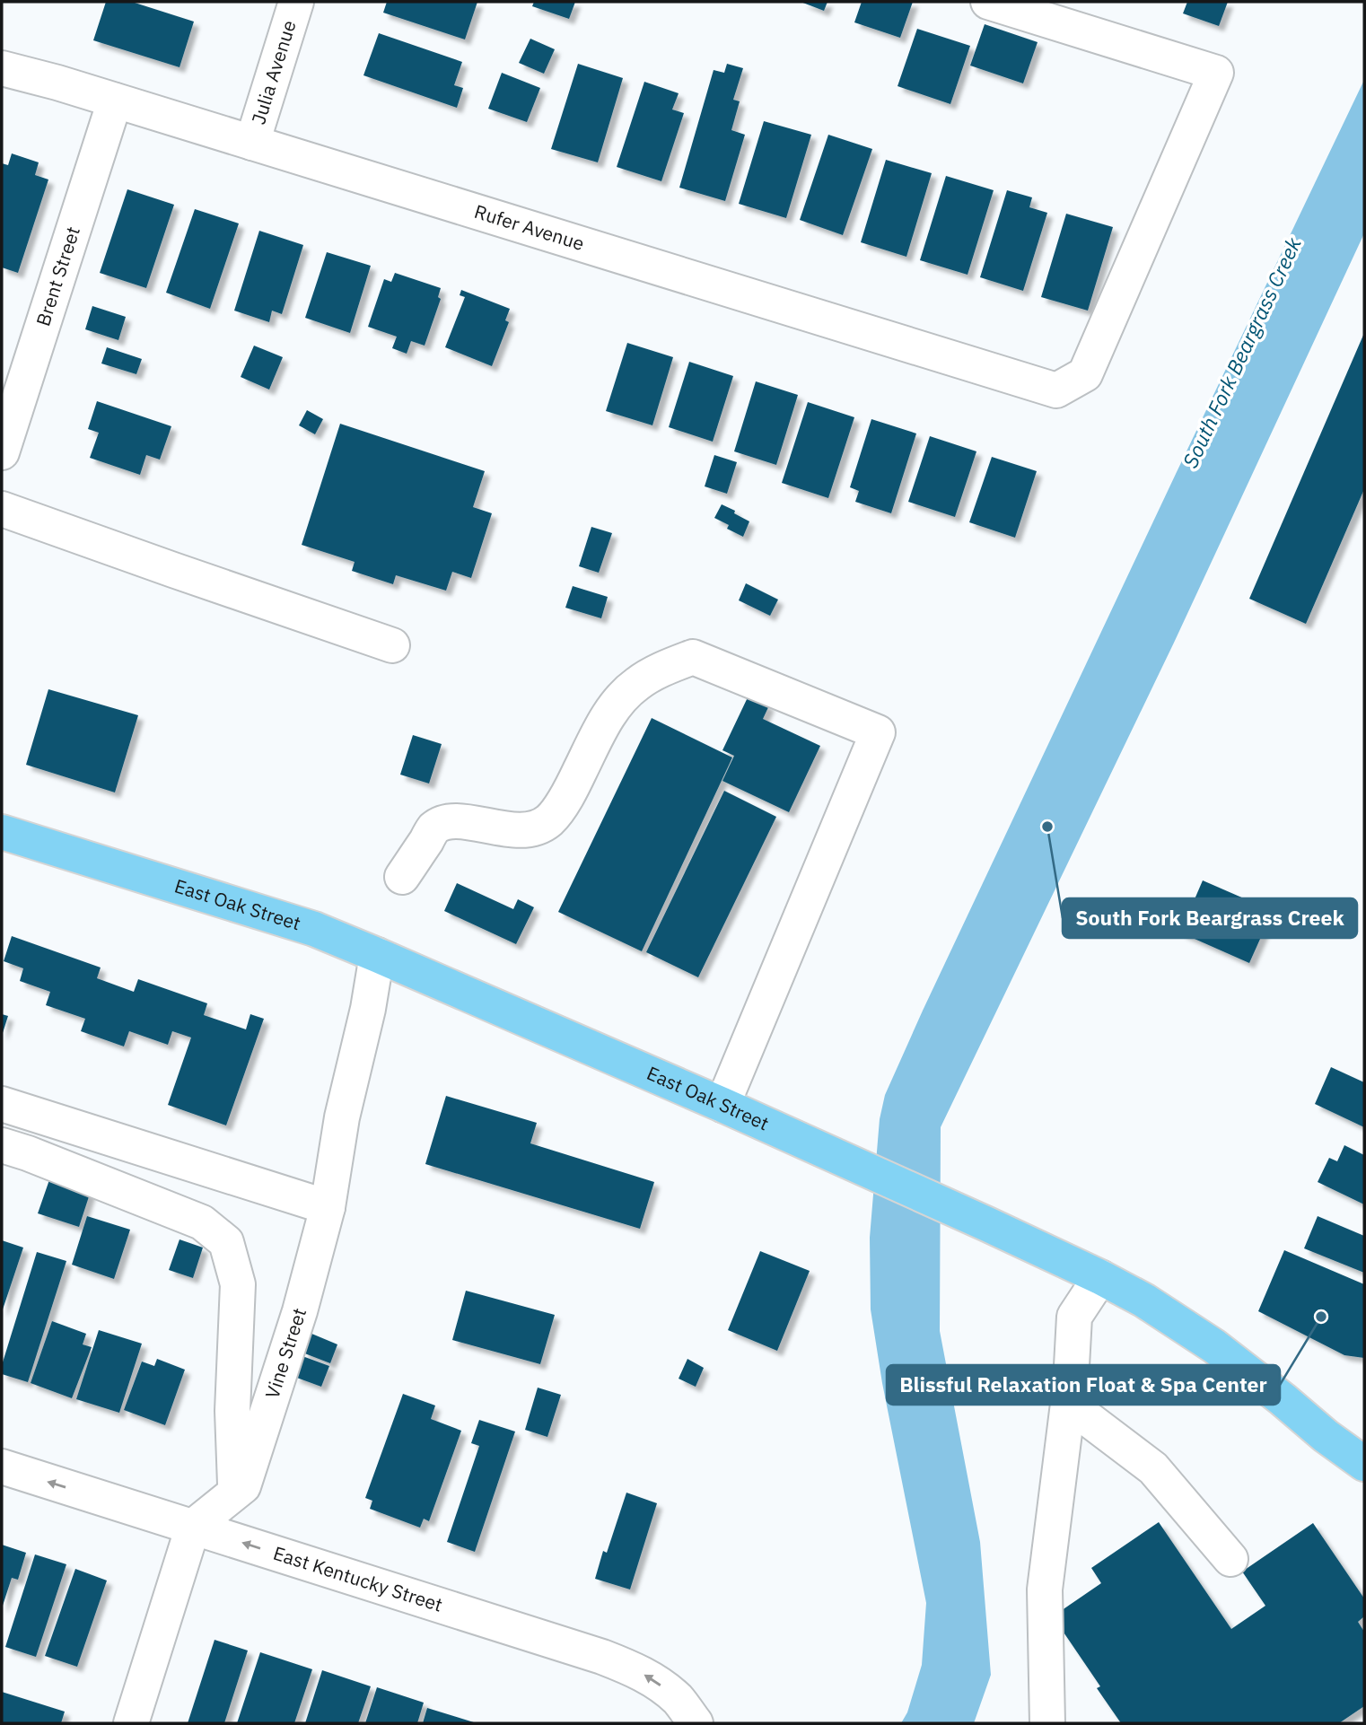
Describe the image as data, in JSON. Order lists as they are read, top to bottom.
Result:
{
  "streets": {
    "main road": ["East Oak Street"],
    "street": [
      "Julia Avenue",
      "Rufer Avenue",
      "Brent Street",
      "Vine Street",
      "East Kentucky Street"
    ]
  },
  "crossings": [
    ["Julia Avenue", "Rufer Avenue"],
    ["Rufer Avenue", "Brent Street"],
    ["East Oak Street", "Vine Street"],
    ["Vine Street", "East Kentucky Street"]
  ],
  "one_way": ["East Kentucky Street"],
  "water": ["South Fork Beargrass Creek"],
  "places": ["South Fork Beargrass Creek", "Blissful Relaxation Float & Spa Center"]
}
